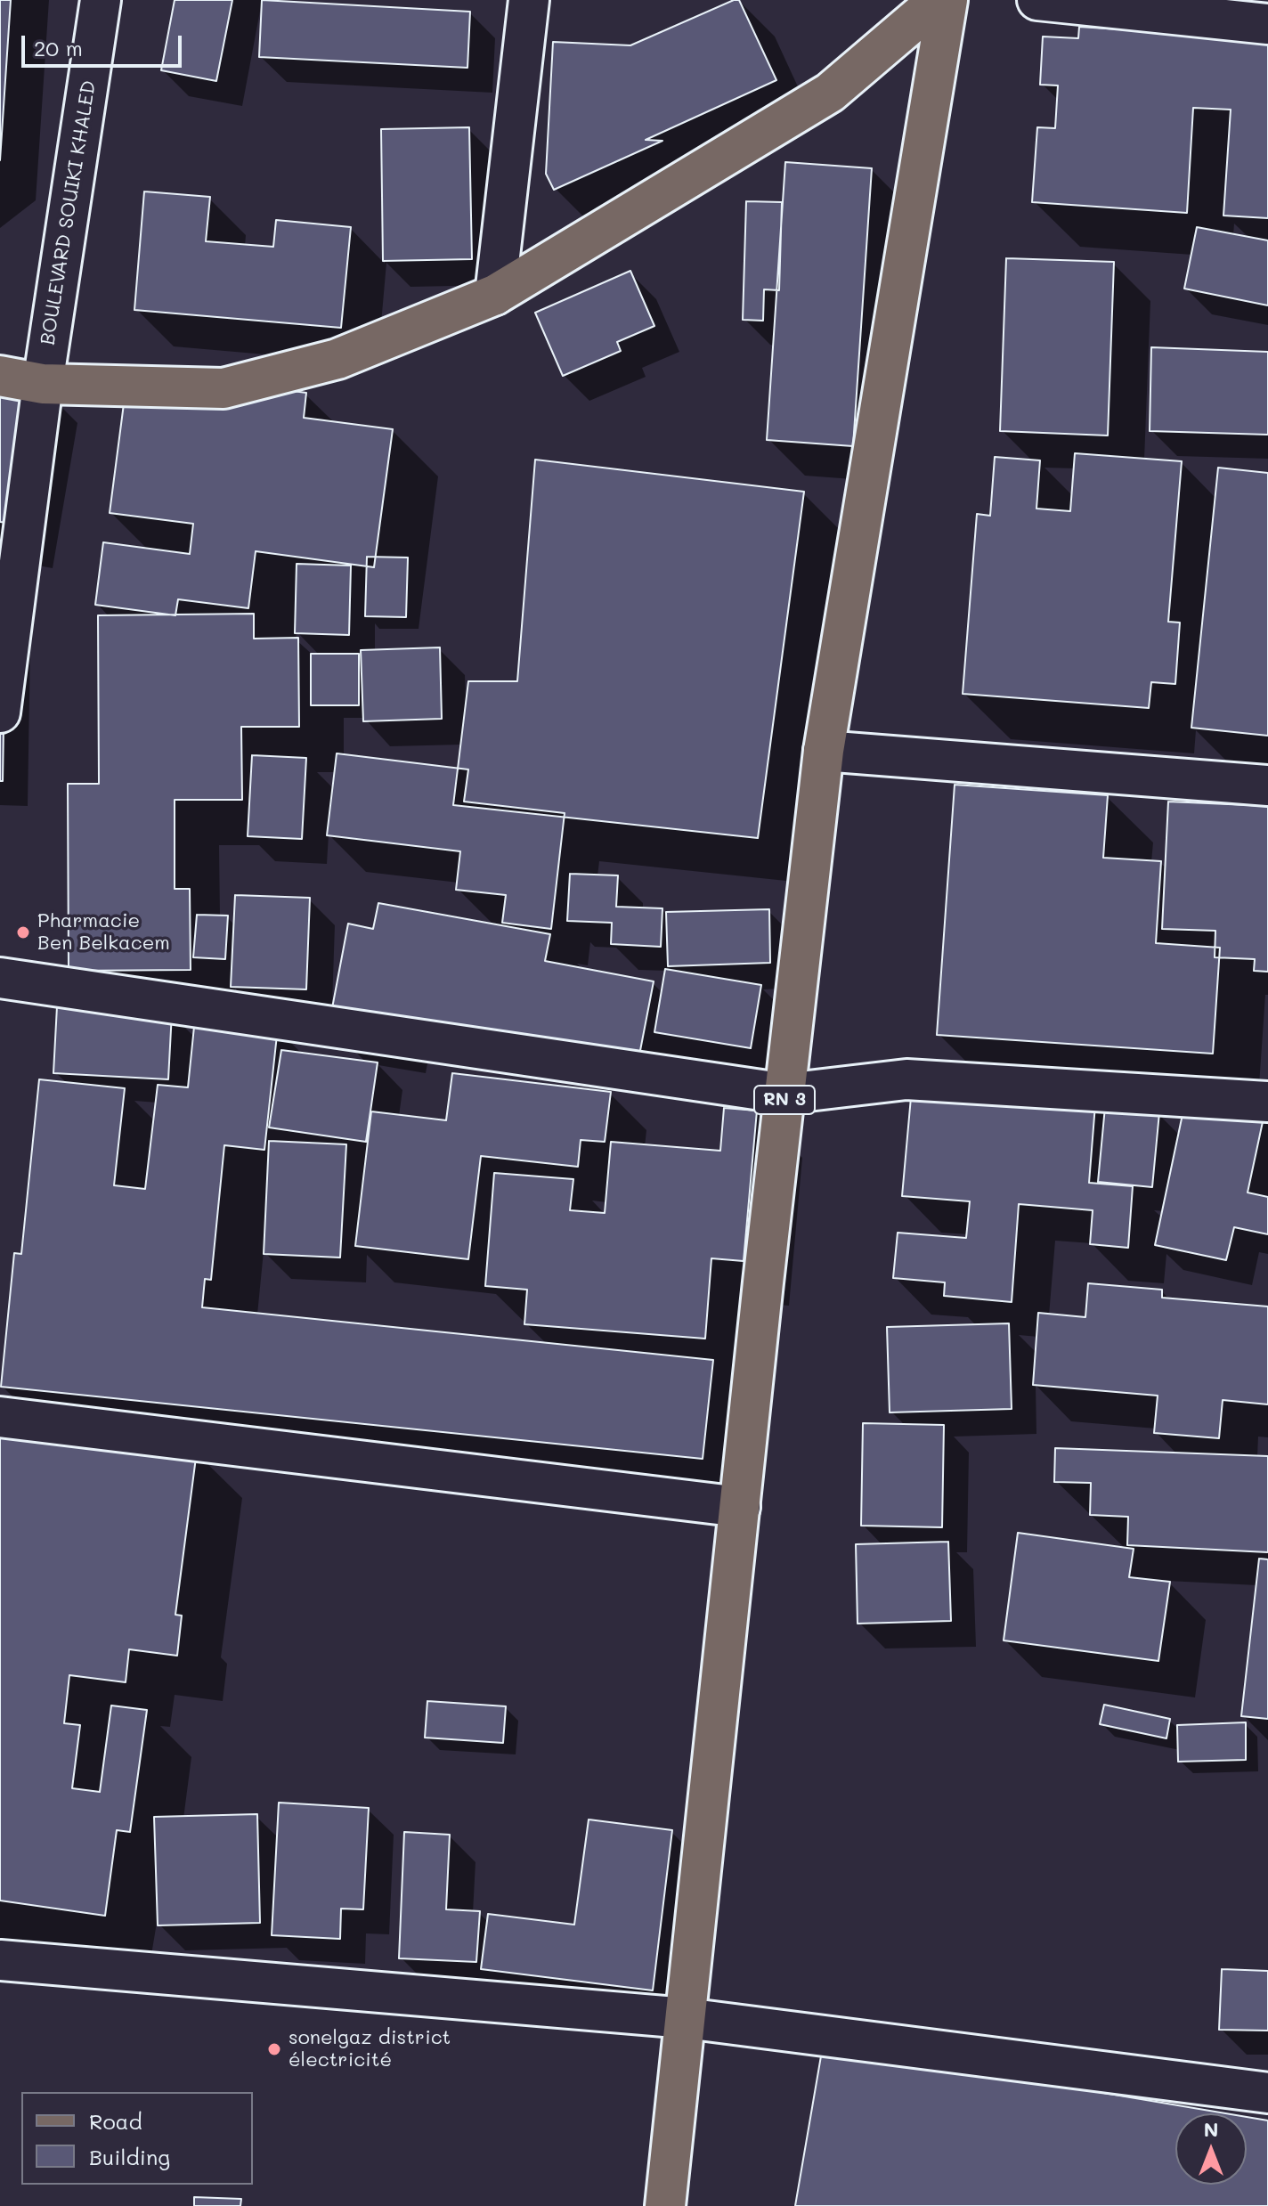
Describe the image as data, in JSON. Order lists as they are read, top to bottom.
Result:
{
  "streets": {
    "main road": ["RN 3"],
    "street": ["BOULEVARD SOUIKI KHALED"]
  },
  "places": ["Pharmacie Ben Belkacem", "sonelgaz district électricité"],
  "legend": ["Road", "Building"],
  "scale_bar": "20 m",
  "north": "top"
}
